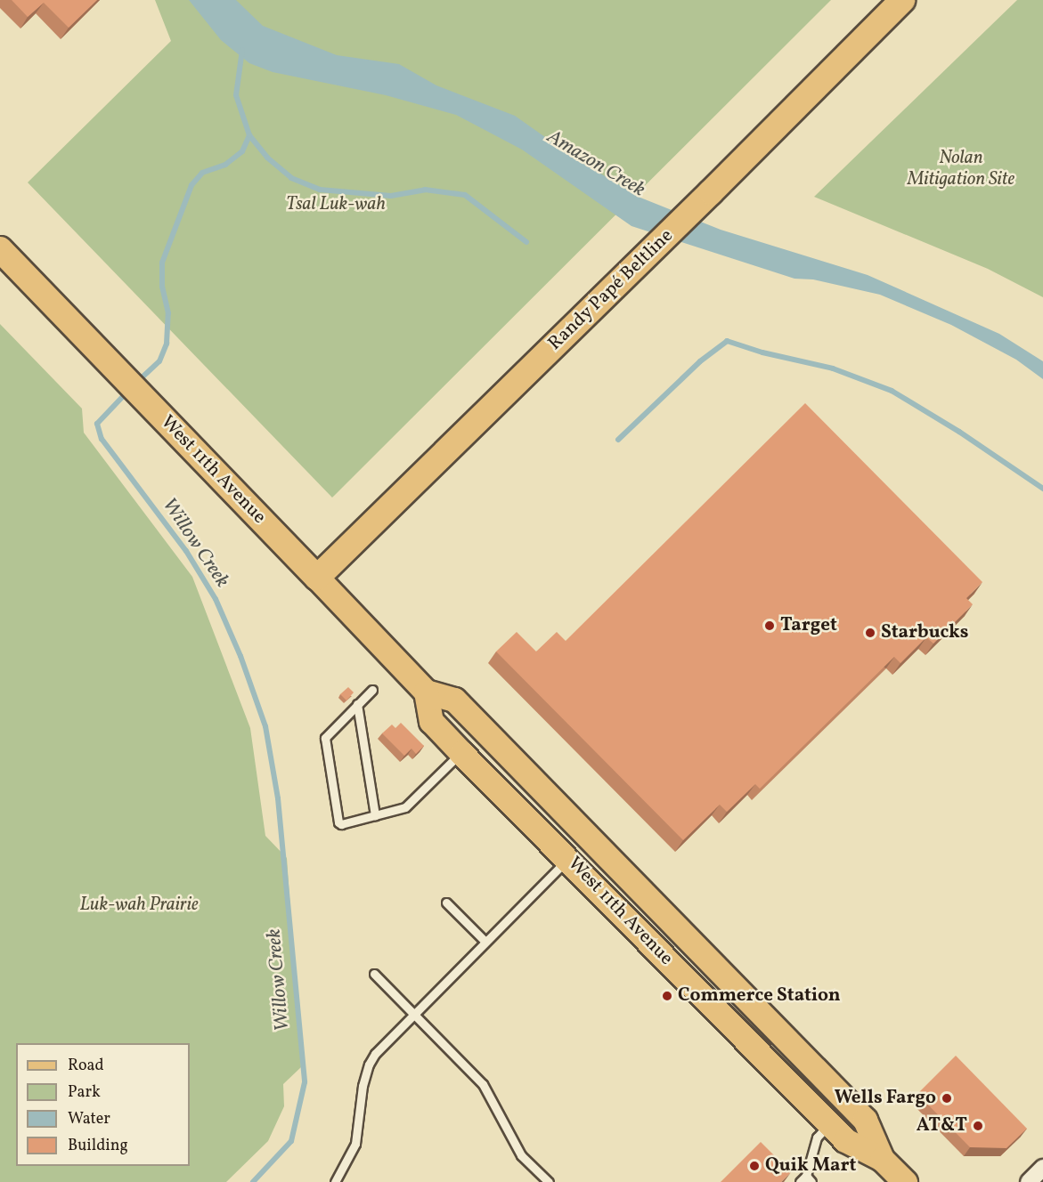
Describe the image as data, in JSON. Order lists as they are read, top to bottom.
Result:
{
  "streets": {
    "highway": ["Randy Papé Beltline", "West 11th Avenue"]
  },
  "crossings": [
    ["Randy Papé Beltline", "West 11th Avenue"]
  ],
  "water": ["Amazon Creek", "Willow Creek"],
  "parks": ["Nolan Mitigation Site", "Tsal Luk-wah", "Luk-wah Prairie"],
  "places": [
    "Target",
    "Starbucks",
    "Commerce Station",
    "Wells Fargo",
    "AT&T",
    "Quik Mart"
  ],
  "legend": [
    "Road",
    "Park",
    "Water",
    "Building"
  ]
}
